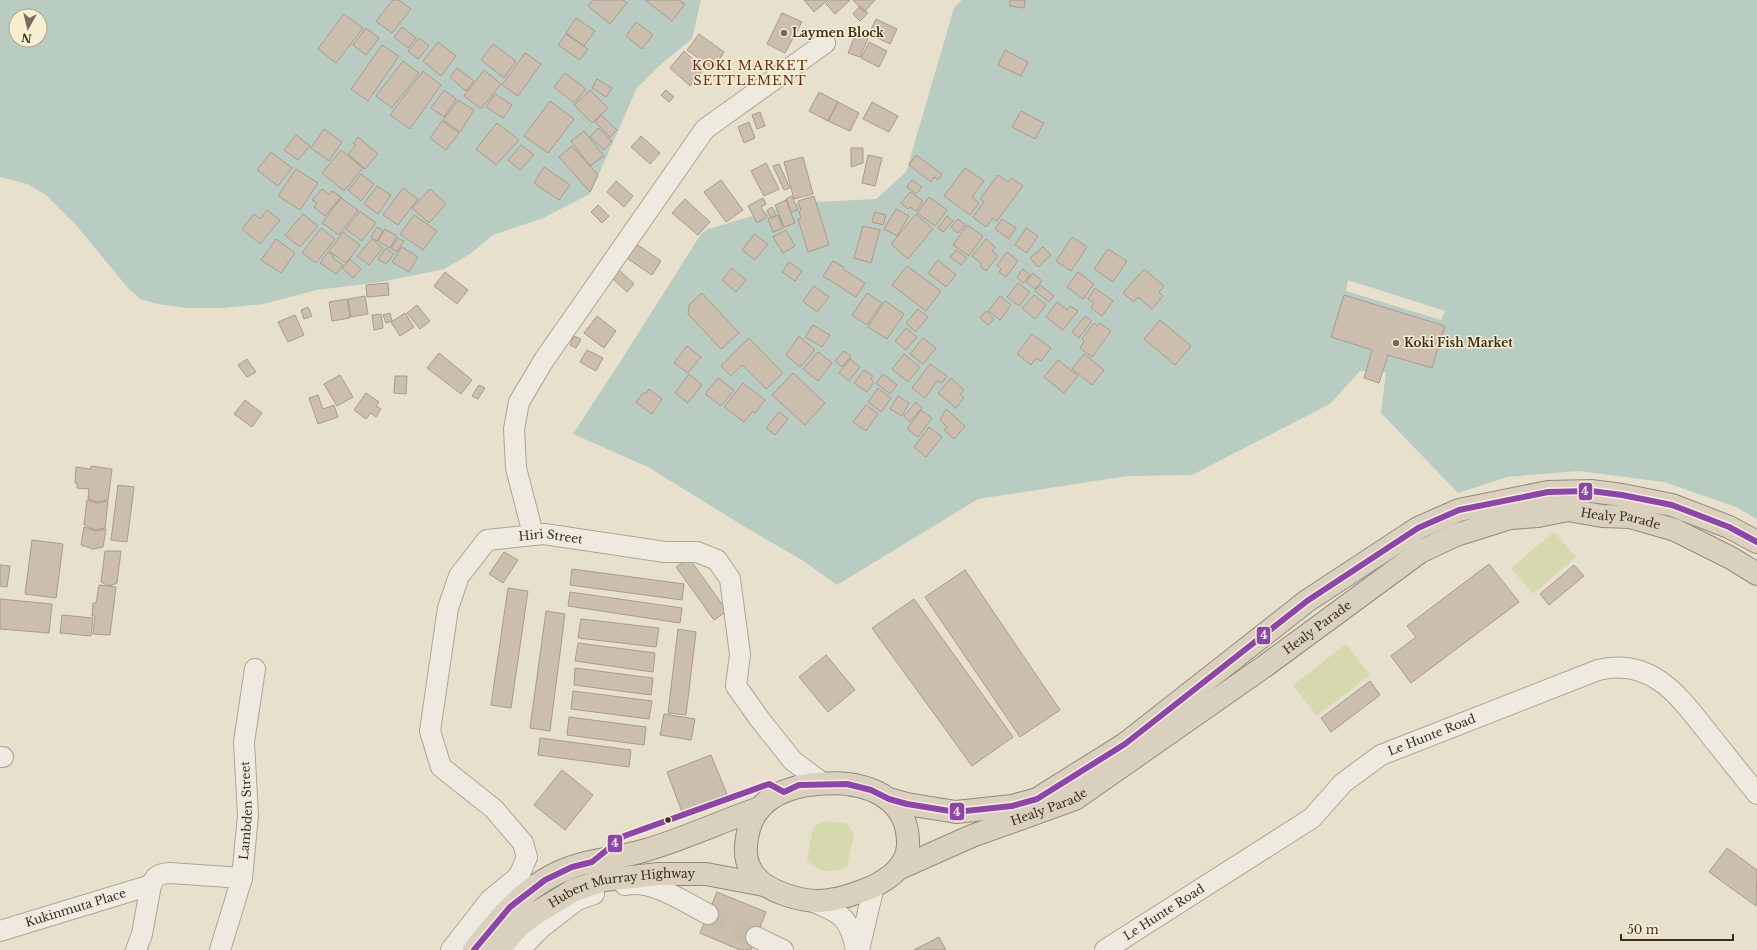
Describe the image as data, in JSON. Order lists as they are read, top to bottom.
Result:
{
  "streets": {
    "highway": ["Healy Parade", "Hubert Murray Highway"],
    "street": [
      "Hiri Street",
      "Le Hunte Road",
      "Lambden Street",
      "Kukinmuta Place"
    ]
  },
  "crossings": [
    ["Healy Parade", "Hiri Street"],
    ["Healy Parade", "Hubert Murray Highway"],
    ["Hiri Street", "Hubert Murray Highway"]
  ],
  "districts": ["KOKI MARKET SETTLEMENT"],
  "places": ["Laymen Block", "Koki Fish Market"],
  "lines": ["transit line 4"],
  "scale_bar": "50 m",
  "north": "bottom"
}
